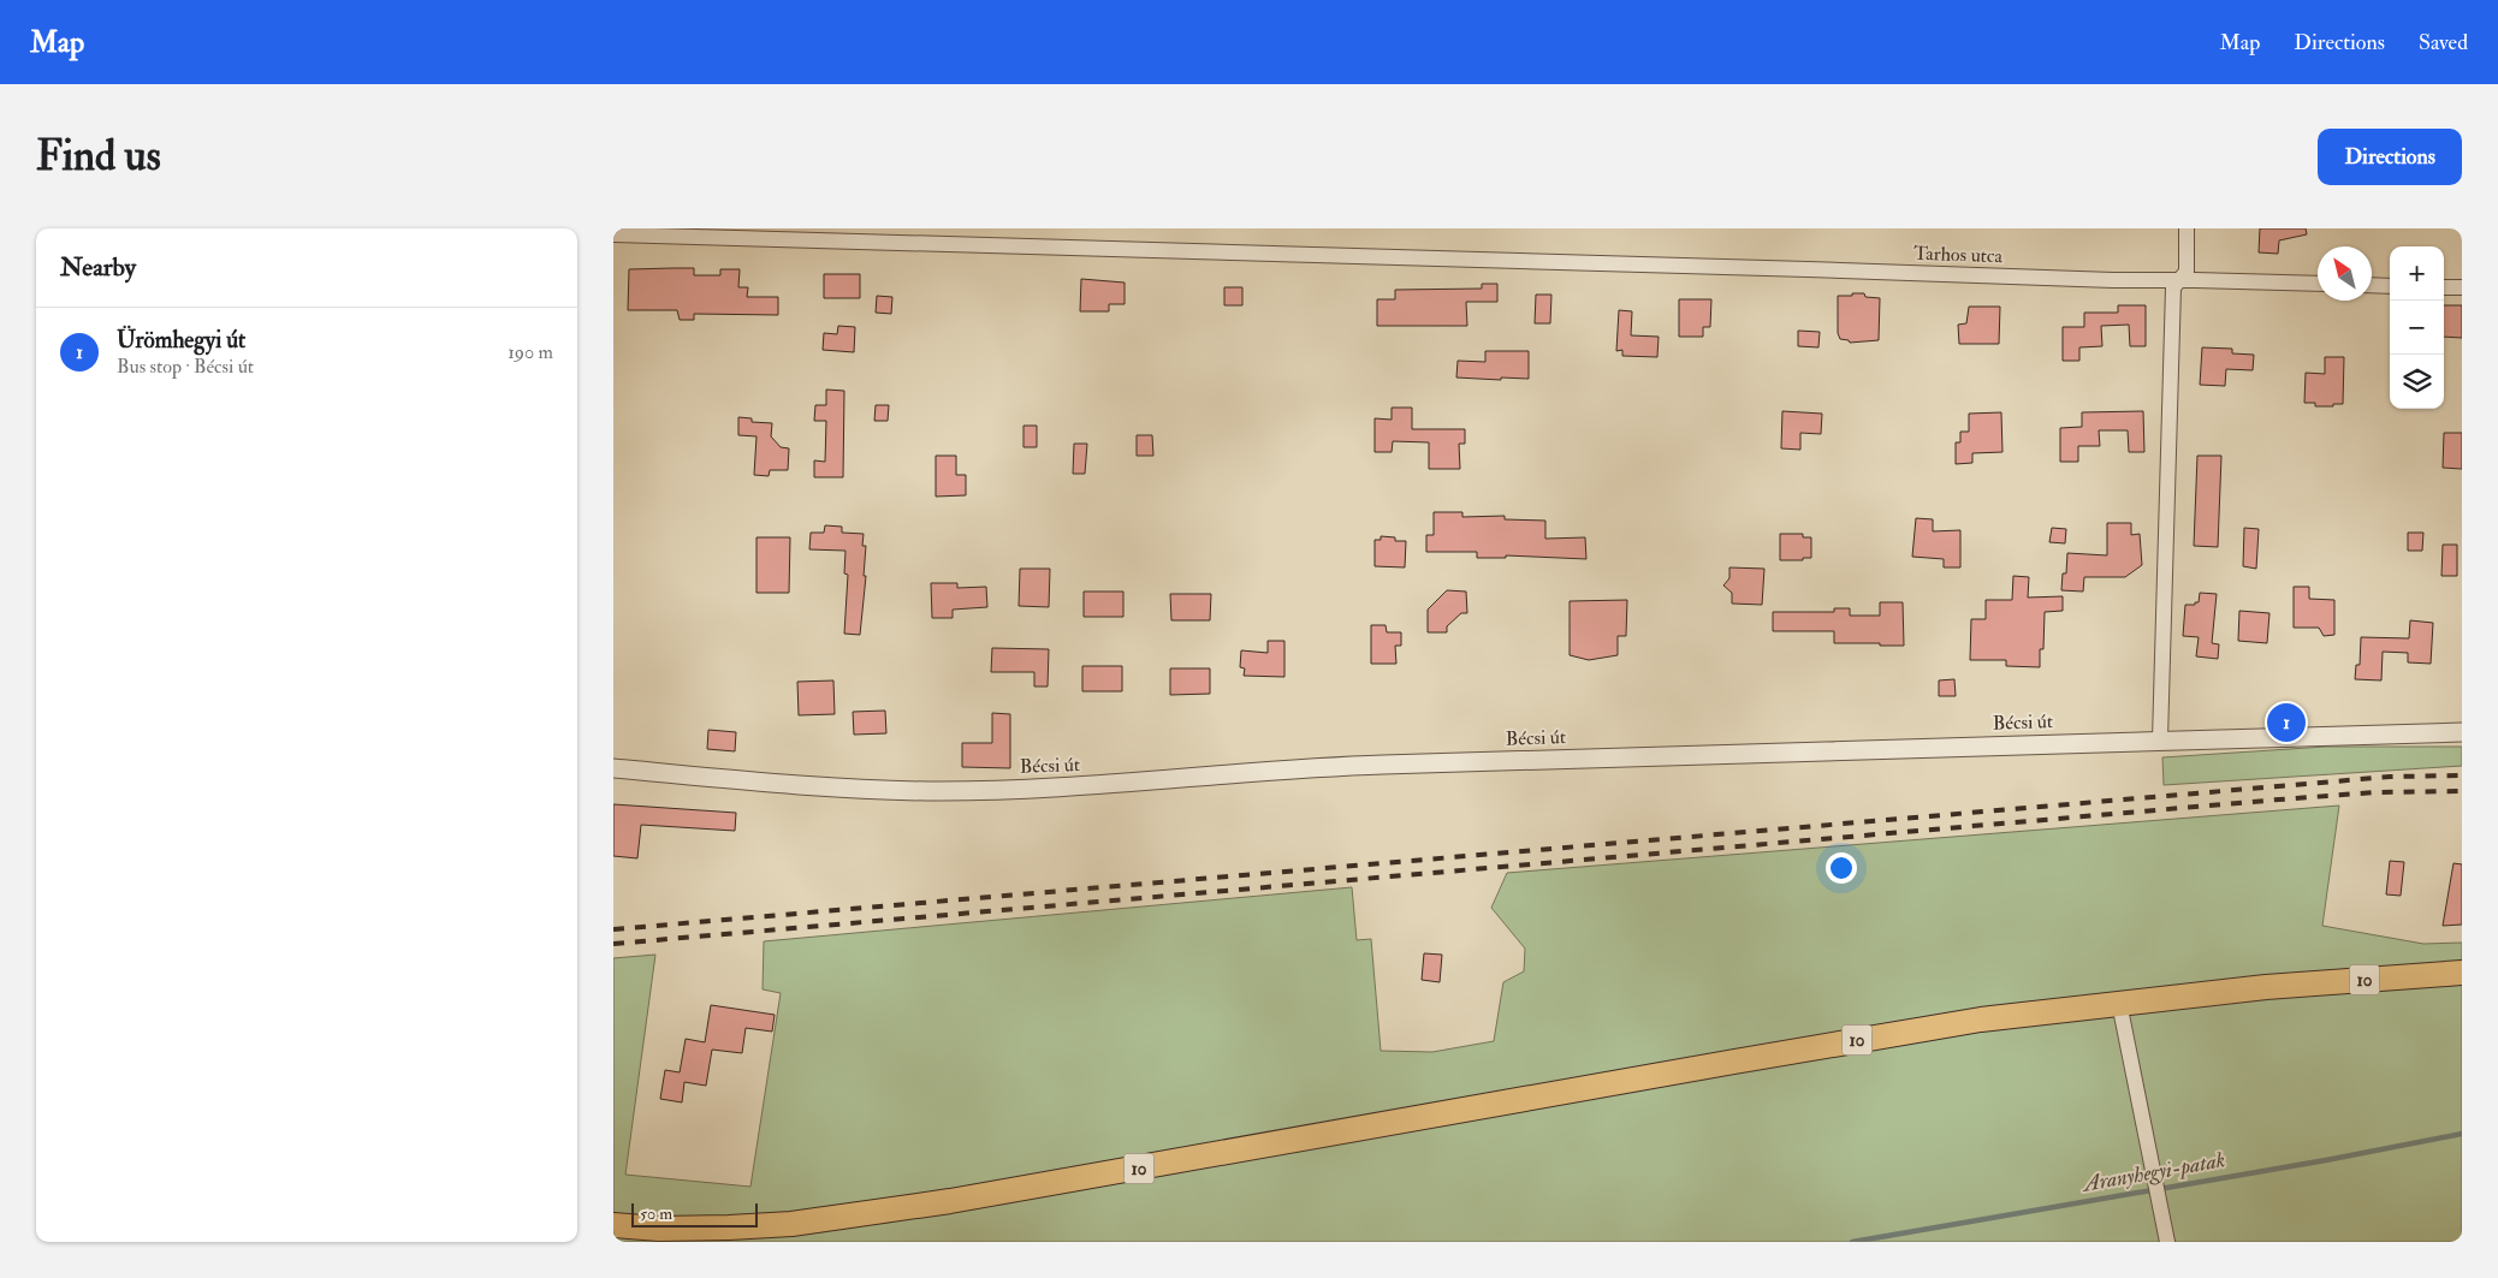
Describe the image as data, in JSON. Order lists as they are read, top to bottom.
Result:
{
  "streets": {
    "main road": ["10"],
    "street": ["Tarhos utca", "Bécsi út"]
  },
  "water": ["Aranyhegyi-patak"],
  "scale_bar": "50 m",
  "north": "top left",
  "page": {
    "header": "Map",
    "nav": ["Map", "Directions", "Saved"],
    "buttons": "Directions",
    "title": "Find us",
    "heading": "Nearby",
    "map_buttons": ["+", "−"],
    "list": [
      {
        "mark": "1",
        "name": "Ürömhegyi út",
        "note": "Bus stop · Bécsi út",
        "value": "190 m"
      }
    ],
    "pins": "1",
    "scale": "50 m"
  }
}
